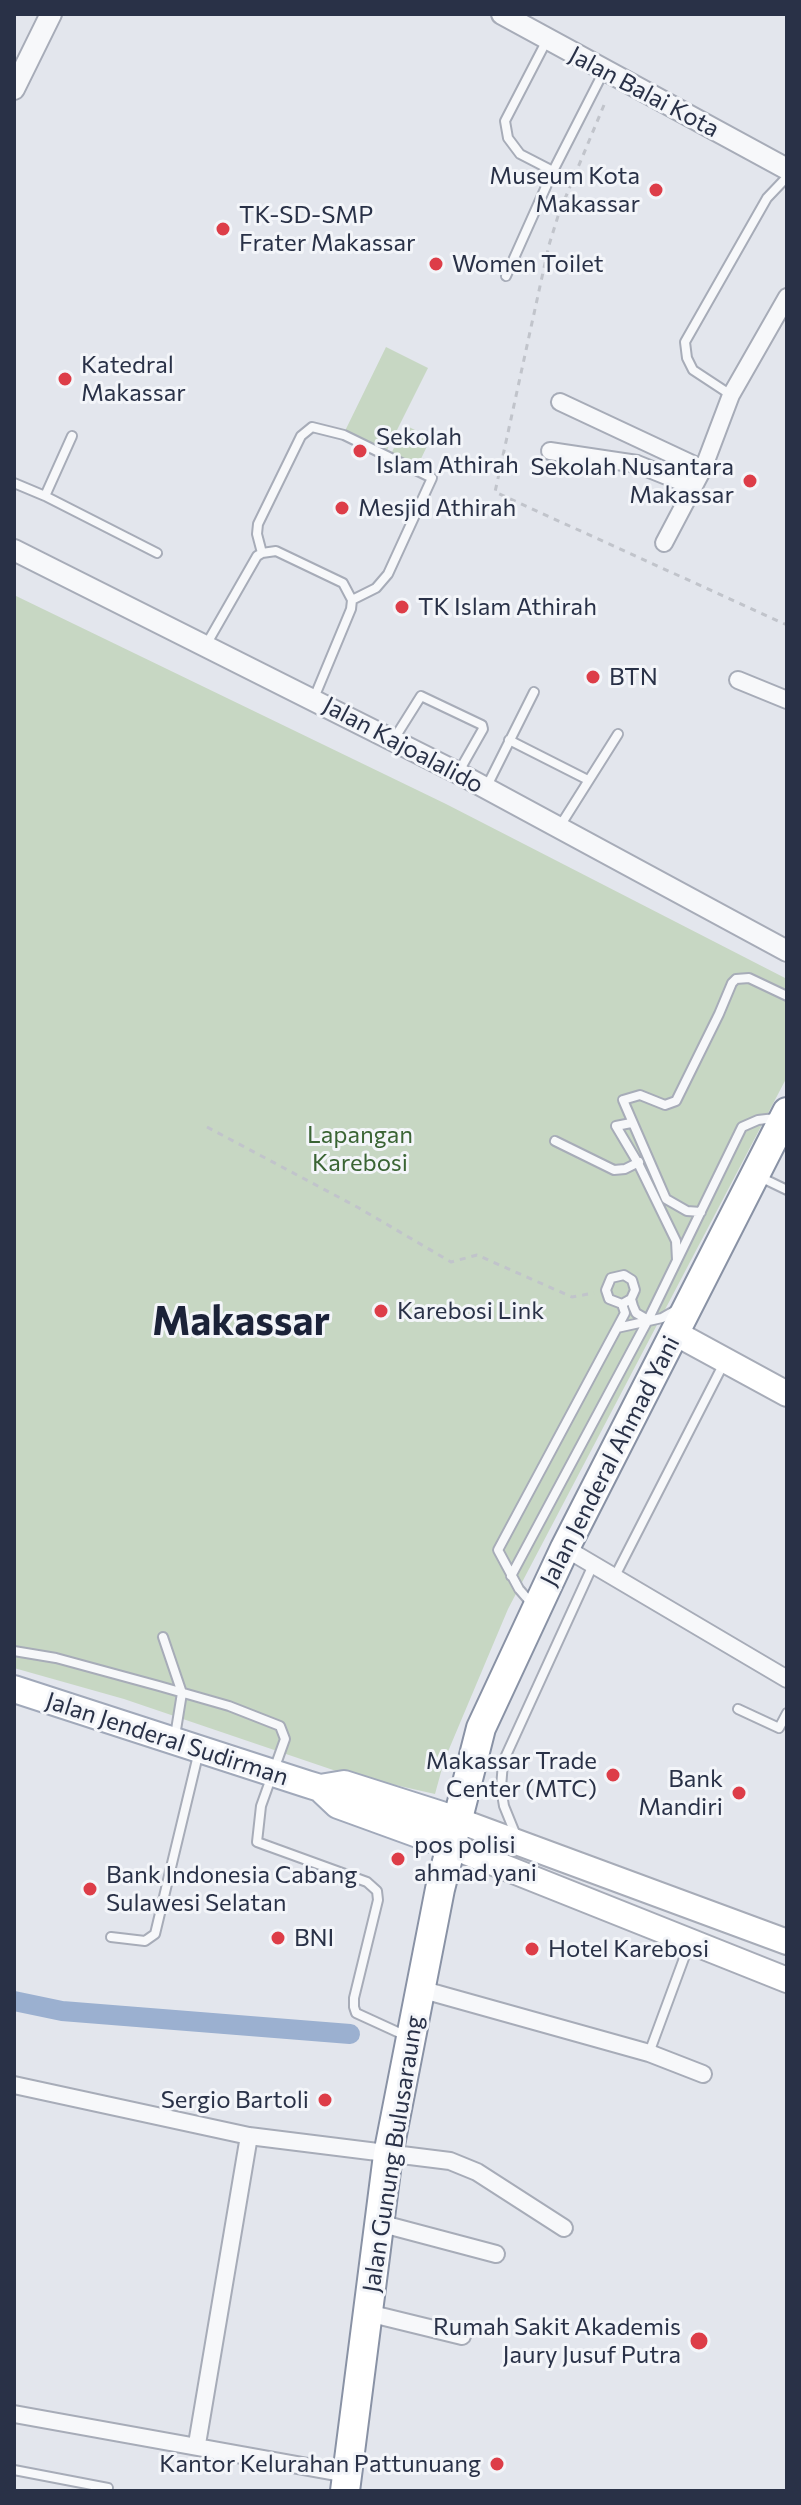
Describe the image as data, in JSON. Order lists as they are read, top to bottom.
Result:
{
  "streets": {
    "highway": ["Jalan Jenderal Ahmad Yani", "Jalan Gunung Bulusaraung"],
    "main road": ["Jalan Jenderal Sudirman"],
    "street": ["Jalan Balai Kota", "Jalan Kajoalalido"]
  },
  "crossings": [
    ["Jalan Jenderal Ahmad Yani", "Jalan Jenderal Sudirman"],
    ["Jalan Jenderal Ahmad Yani", "Jalan Gunung Bulusaraung"],
    ["Jalan Jenderal Sudirman", "Jalan Gunung Bulusaraung"]
  ],
  "districts": ["Makassar"],
  "parks": ["Lapangan Karebosi"],
  "places": [
    "Museum Kota Makassar",
    "TK-SD-SMP Frater Makassar",
    "Women Toilet",
    "Katedral Makassar",
    "Sekolah Islam Athirah",
    "Sekolah Nusantara Makassar",
    "Mesjid Athirah",
    "TK Islam Athirah",
    "BTN",
    "Karebosi Link",
    "Makassar Trade Center (MTC)",
    "Bank Mandiri",
    "pos polisi ahmad yani",
    "Bank Indonesia Cabang Sulawesi Selatan",
    "BNI",
    "Hotel Karebosi",
    "Sergio Bartoli",
    "Rumah Sakit Akademis Jaury Jusuf Putra",
    "Kantor Kelurahan Pattunuang"
  ]
}
